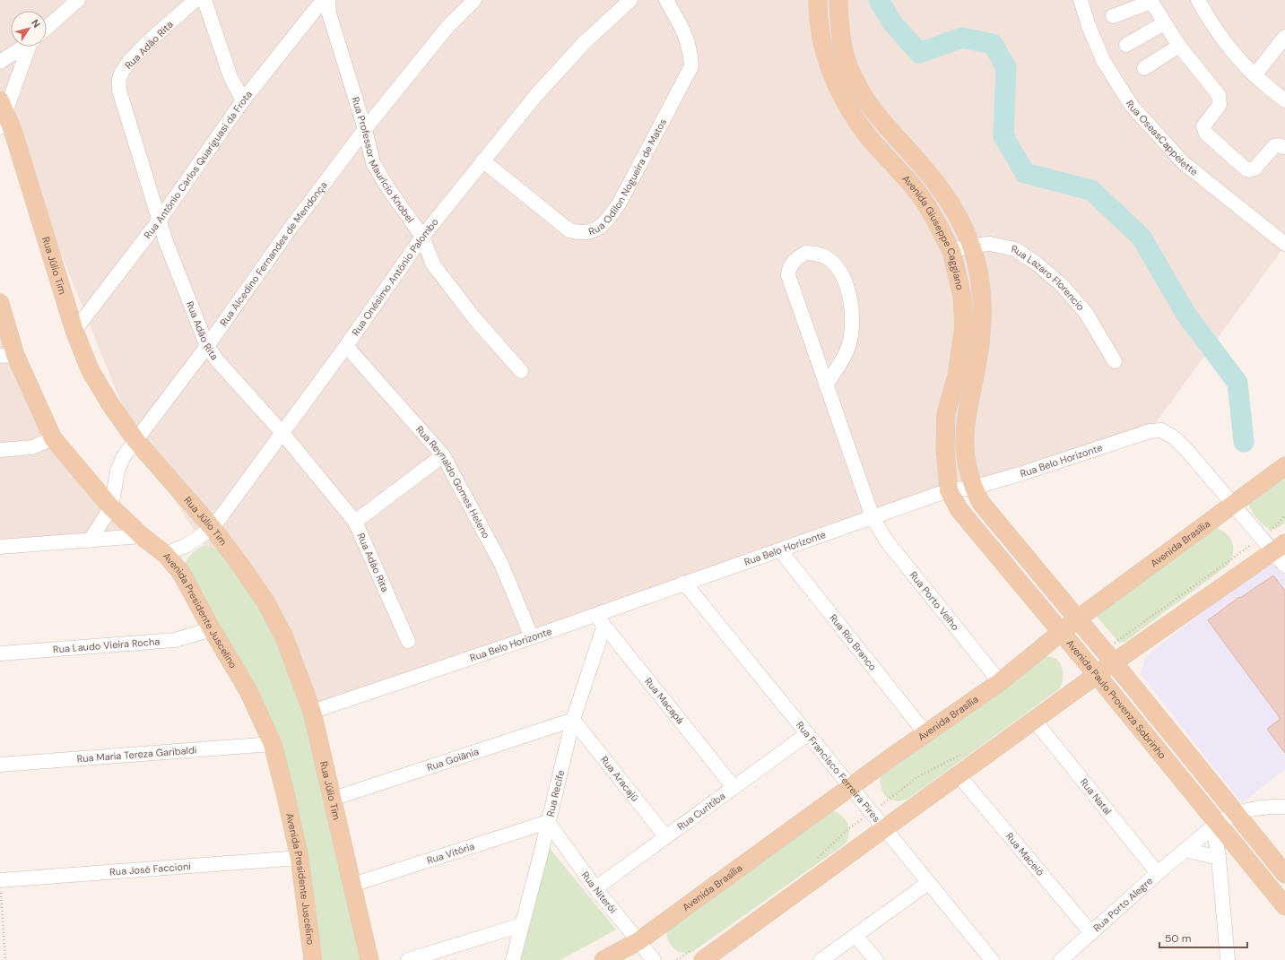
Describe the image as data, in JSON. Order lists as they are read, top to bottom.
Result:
{
  "streets": {
    "main road": [
      "Avenida Giuseppe Caggiano",
      "Rua Júlio Tim",
      "Avenida Brasília",
      "Avenida Presidente Juscelino",
      "Avenida Paulo Provenza Sobrinho"
    ],
    "street": [
      "Rua Adão Rita",
      "Rua OseasCappelette",
      "Rua Professor Maurício Knobel",
      "Rua Antônio Carlos Quariguasi da Frota",
      "Rua Odilon Nogueira de Matos",
      "Rua Alcedino Fernandes de Mendonça",
      "Rua Onésimo Antônio Palombo",
      "Rua Lazaro Florencio",
      "Rua Belo Horizonte",
      "Rua Reynaldo Gomes Heleno",
      "Rua Porto Velho",
      "Rua Rio Branco",
      "Rua Laudo Vieira Rocha",
      "Rua Macapá",
      "Rua Maria Tereza Garibaldi",
      "Rua Goiânia",
      "Rua Francisco Ferreira Pires",
      "Rua Aracajú",
      "Rua Recife",
      "Rua Natal",
      "Rua Curitiba",
      "Rua Vitória",
      "Rua Maceió",
      "Rua José Faccioni",
      "Rua Niterói",
      "Rua Porto Alegre"
    ]
  },
  "crossings": [
    ["Rua Adão Rita", "Rua Antônio Carlos Quariguasi da Frota"],
    ["Rua Adão Rita", "Rua Alcedino Fernandes de Mendonça"],
    ["Rua Adão Rita", "Rua Onésimo Antônio Palombo"],
    ["Rua Professor Maurício Knobel", "Rua Alcedino Fernandes de Mendonça"],
    ["Rua Professor Maurício Knobel", "Rua Onésimo Antônio Palombo"],
    ["Rua Antônio Carlos Quariguasi da Frota", "Rua Júlio Tim"],
    ["Rua Odilon Nogueira de Matos", "Rua Onésimo Antônio Palombo"],
    ["Avenida Giuseppe Caggiano", "Rua Lazaro Florencio"],
    ["Avenida Giuseppe Caggiano", "Rua Belo Horizonte"],
    ["Avenida Giuseppe Caggiano", "Avenida Paulo Provenza Sobrinho"],
    ["Rua Alcedino Fernandes de Mendonça", "Rua Júlio Tim"],
    ["Rua Alcedino Fernandes de Mendonça", "Avenida Presidente Juscelino"],
    ["Rua Júlio Tim", "Rua Onésimo Antônio Palombo"],
    ["Rua Júlio Tim", "Rua Belo Horizonte"],
    ["Rua Júlio Tim", "Rua Goiânia"],
    ["Rua Júlio Tim", "Rua Vitória"],
    ["Rua Onésimo Antônio Palombo", "Rua Reynaldo Gomes Heleno"],
    ["Rua Onésimo Antônio Palombo", "Avenida Presidente Juscelino"],
    ["Rua Belo Horizonte", "Rua Reynaldo Gomes Heleno"],
    ["Rua Belo Horizonte", "Avenida Brasília"],
    ["Rua Belo Horizonte", "Rua Porto Velho"],
    ["Rua Belo Horizonte", "Rua Rio Branco"],
    ["Rua Belo Horizonte", "Avenida Paulo Provenza Sobrinho"],
    ["Rua Belo Horizonte", "Rua Macapá"],
    ["Rua Belo Horizonte", "Rua Francisco Ferreira Pires"],
    ["Avenida Brasília", "Rua Porto Velho"],
    ["Avenida Brasília", "Rua Rio Branco"],
    ["Avenida Brasília", "Avenida Paulo Provenza Sobrinho"],
    ["Avenida Brasília", "Rua Francisco Ferreira Pires"],
    ["Avenida Brasília", "Rua Niterói"],
    ["Avenida Presidente Juscelino", "Rua Laudo Vieira Rocha"],
    ["Avenida Presidente Juscelino", "Rua Maria Tereza Garibaldi"],
    ["Avenida Presidente Juscelino", "Rua José Faccioni"],
    ["Avenida Paulo Provenza Sobrinho", "Rua Porto Alegre"],
    ["Rua Macapá", "Rua Recife"],
    ["Rua Macapá", "Rua Curitiba"],
    ["Rua Goiânia", "Rua Aracajú"],
    ["Rua Goiânia", "Rua Recife"],
    ["Rua Francisco Ferreira Pires", "Rua Curitiba"],
    ["Rua Aracajú", "Rua Recife"],
    ["Rua Aracajú", "Rua Curitiba"],
    ["Rua Recife", "Rua Vitória"],
    ["Rua Recife", "Rua Niterói"],
    ["Rua Natal", "Rua Porto Alegre"],
    ["Rua Curitiba", "Rua Niterói"],
    ["Rua Vitória", "Rua Niterói"],
    ["Rua Maceió", "Rua Porto Alegre"]
  ],
  "scale_bar": "50 m",
  "north": "top right"
}
